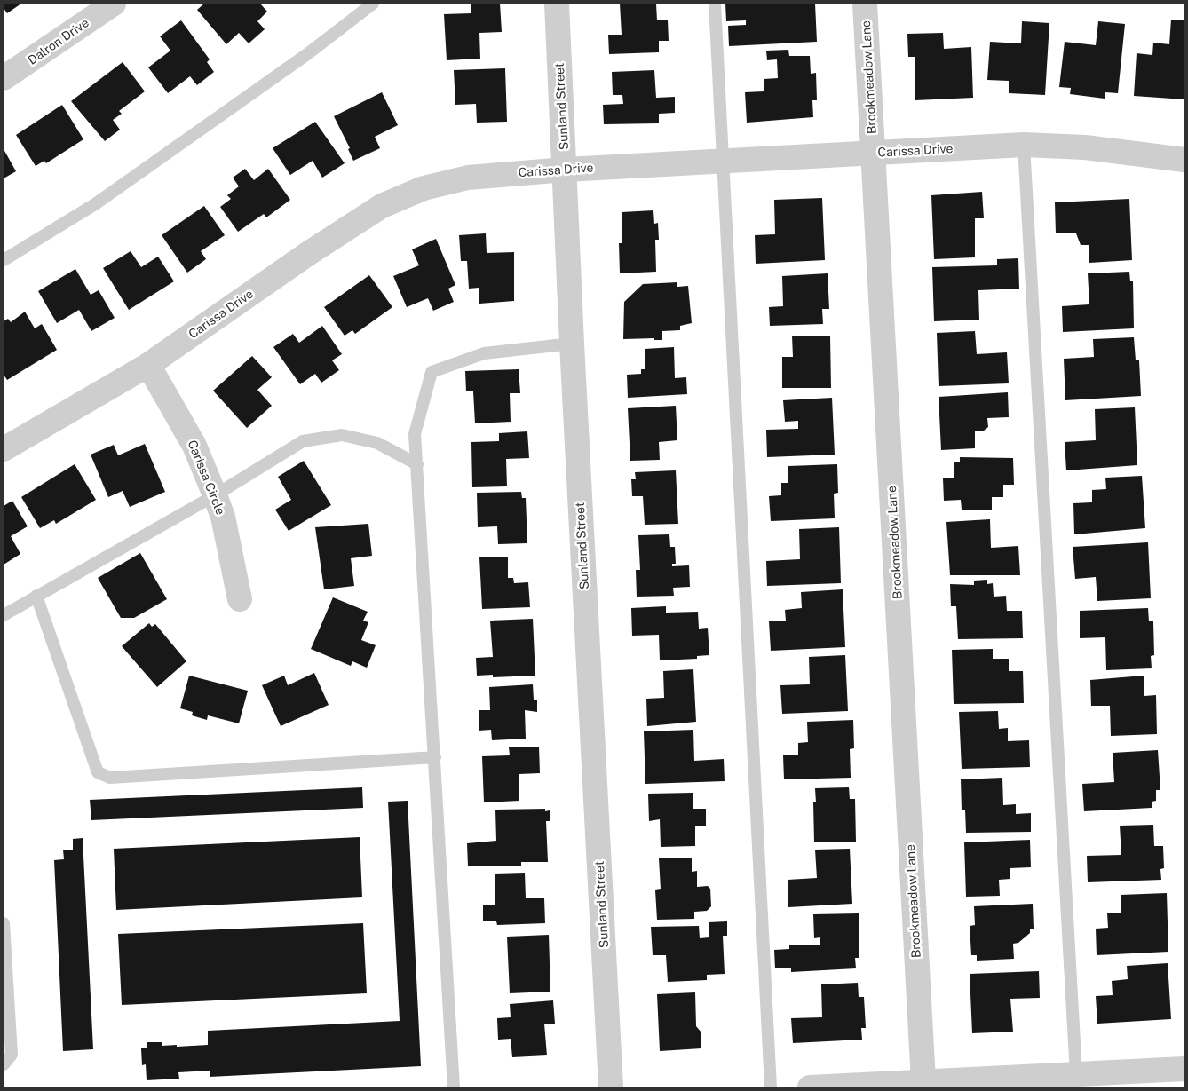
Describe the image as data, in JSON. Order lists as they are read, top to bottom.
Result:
{
  "streets": {
    "street": [
      "Dalron Drive",
      "Brookmeadow Lane",
      "Sunland Street",
      "Carissa Drive",
      "Carissa Circle"
    ]
  },
  "crossings": [
    ["Brookmeadow Lane", "Carissa Drive"],
    ["Sunland Street", "Carissa Drive"],
    ["Carissa Drive", "Carissa Circle"]
  ]
}
